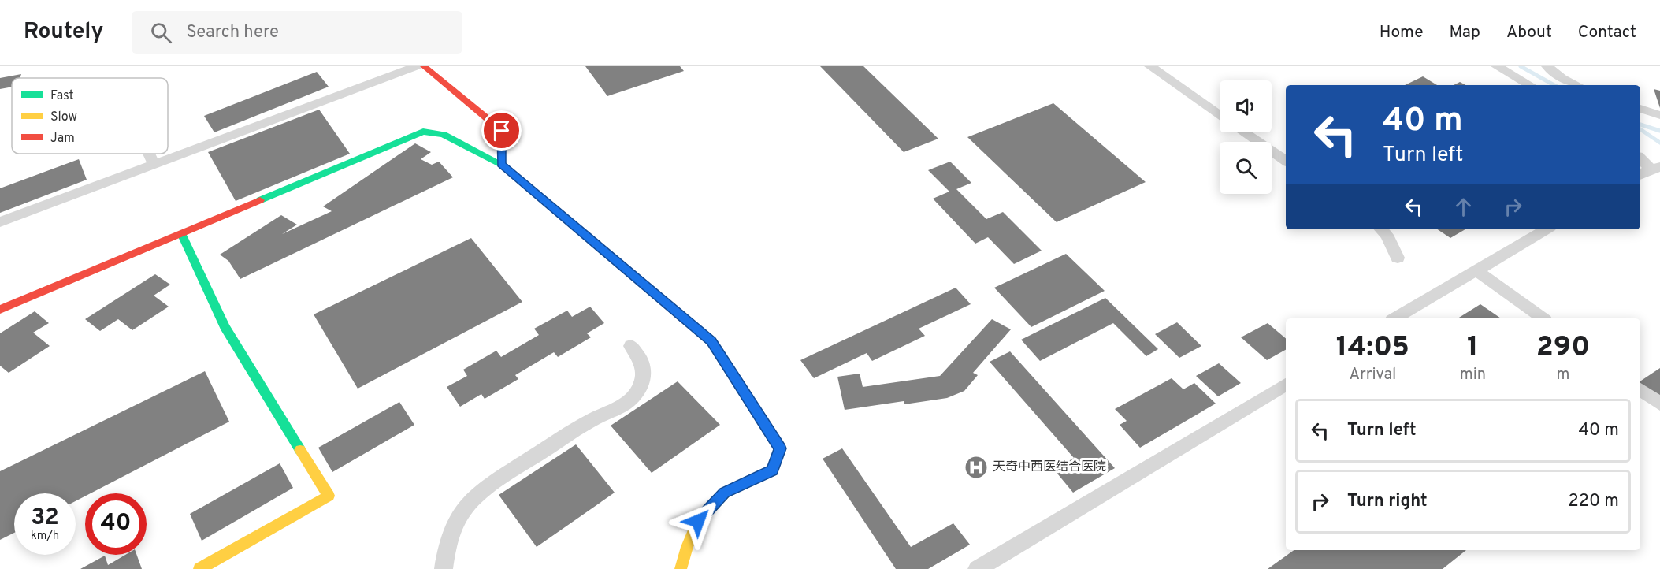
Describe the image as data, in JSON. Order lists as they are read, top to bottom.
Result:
{
  "places": {
    "hospital": ["天奇中西医结合医院"]
  },
  "legend": ["Fast", "Slow", "Jam"],
  "page": {
    "header": "Routely",
    "search": "Search here",
    "nav": [
      "Home",
      "Map",
      "About",
      "Contact"
    ],
    "turn": ["40 m", "Turn left"],
    "eta": [
      "14:05",
      "Arrival",
      "1",
      "min",
      "290",
      "m"
    ],
    "list": [
      {
        "name": "Turn left",
        "value": "40 m"
      },
      {
        "name": "Turn right",
        "value": "220 m"
      }
    ],
    "speed": "32 km/h",
    "limit": "40"
  }
}
